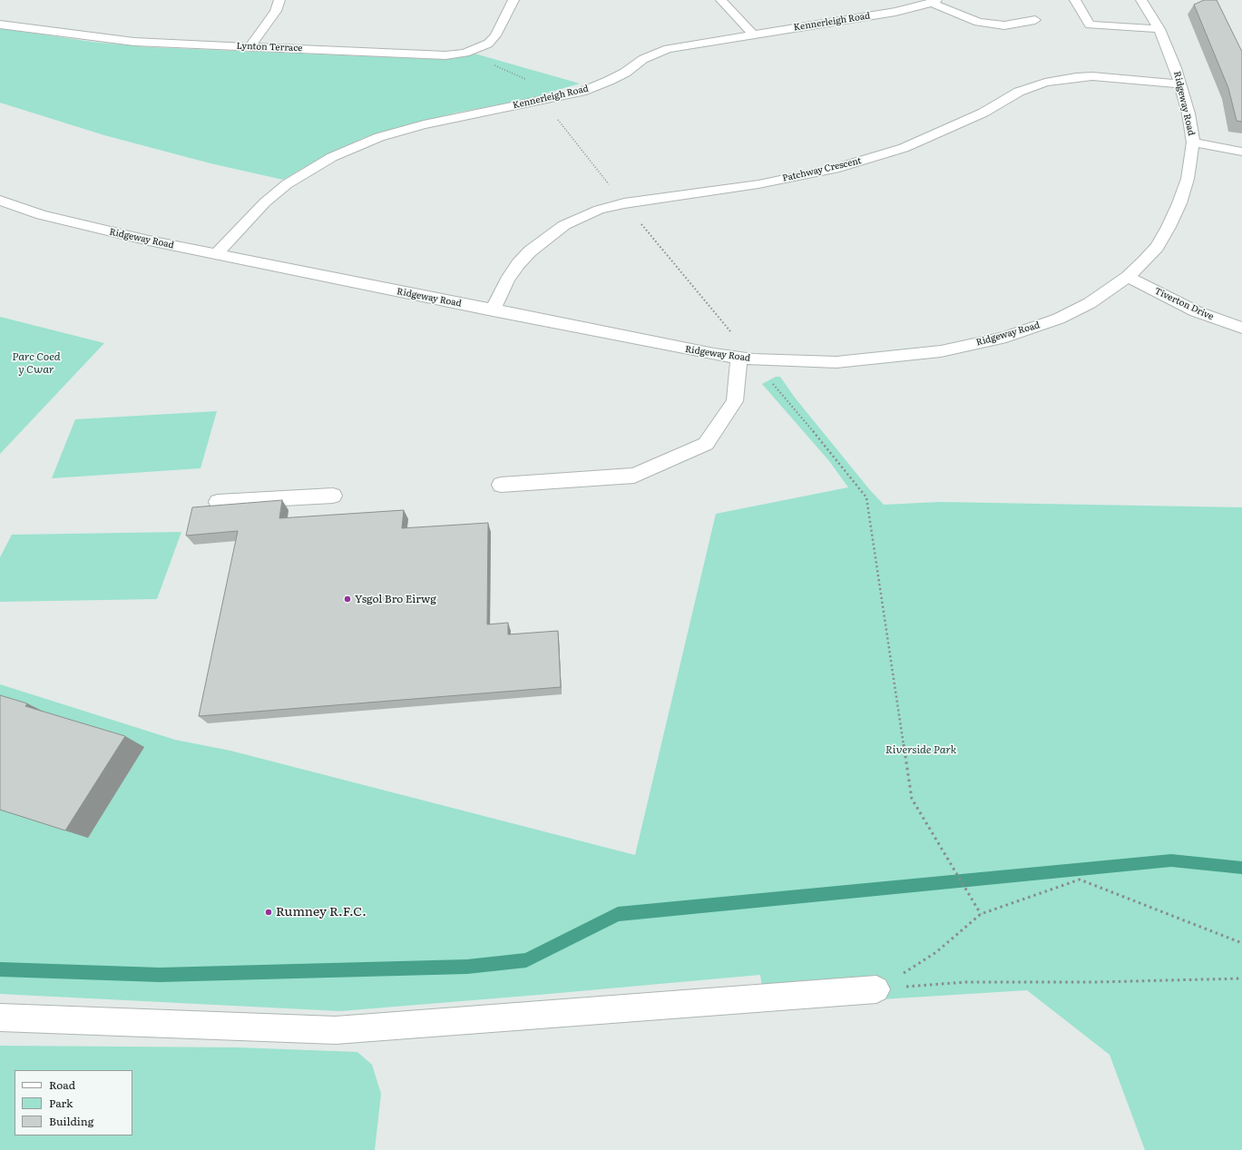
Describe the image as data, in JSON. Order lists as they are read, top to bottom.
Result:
{
  "streets": {
    "street": [
      "Kennerleigh Road",
      "Lynton Terrace",
      "Ridgeway Road",
      "Patchway Crescent",
      "Tiverton Drive"
    ]
  },
  "crossings": [
    ["Kennerleigh Road", "Ridgeway Road"],
    ["Ridgeway Road", "Patchway Crescent"],
    ["Ridgeway Road", "Tiverton Drive"]
  ],
  "parks": ["Parc Coed y Cwar", "Riverside Park"],
  "places": ["Ysgol Bro Eirwg", "Rumney R.F.C."],
  "legend": ["Road", "Park", "Building"]
}
